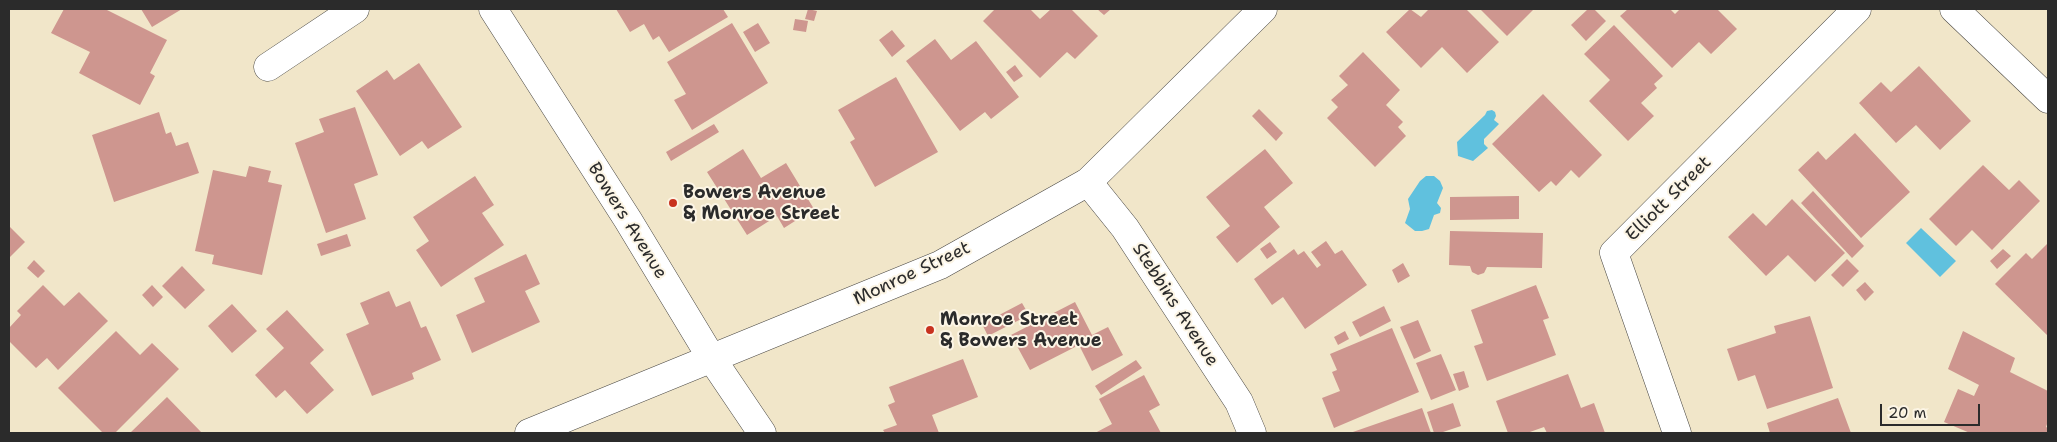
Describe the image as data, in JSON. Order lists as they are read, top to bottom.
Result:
{
  "streets": {
    "main road": [
      "Elliott Street",
      "Bowers Avenue",
      "Monroe Street",
      "Stebbins Avenue"
    ]
  },
  "crossings": [
    ["Bowers Avenue", "Monroe Street"],
    ["Monroe Street", "Stebbins Avenue"]
  ],
  "places": ["Bowers Avenue & Monroe Street", "Monroe Street & Bowers Avenue"],
  "scale_bar": "20 m"
}
